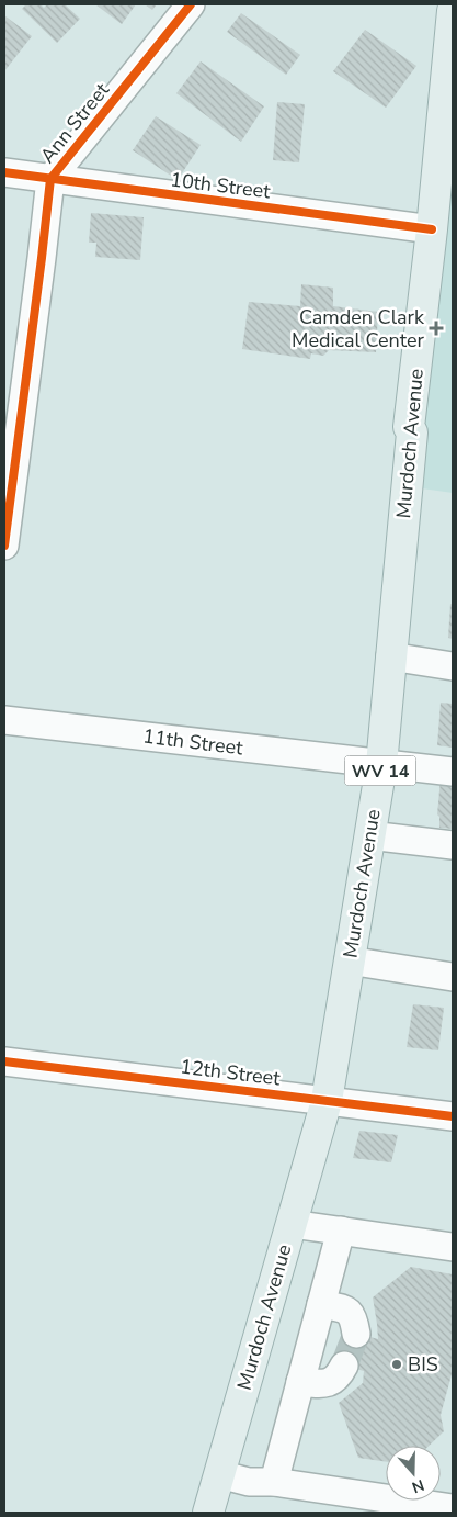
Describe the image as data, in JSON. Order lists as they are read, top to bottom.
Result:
{
  "streets": {
    "main road": ["Murdoch Avenue", "WV 14"],
    "street": [
      "Ann Street",
      "10th Street",
      "11th Street",
      "12th Street"
    ]
  },
  "crossings": [
    ["Ann Street", "10th Street"],
    ["10th Street", "Murdoch Avenue"],
    ["Murdoch Avenue", "11th Street"],
    ["Murdoch Avenue", "12th Street"]
  ],
  "places": {
    "health": ["Camden Clark Medical Center"],
    "other": ["BIS"]
  },
  "north": "bottom"
}
